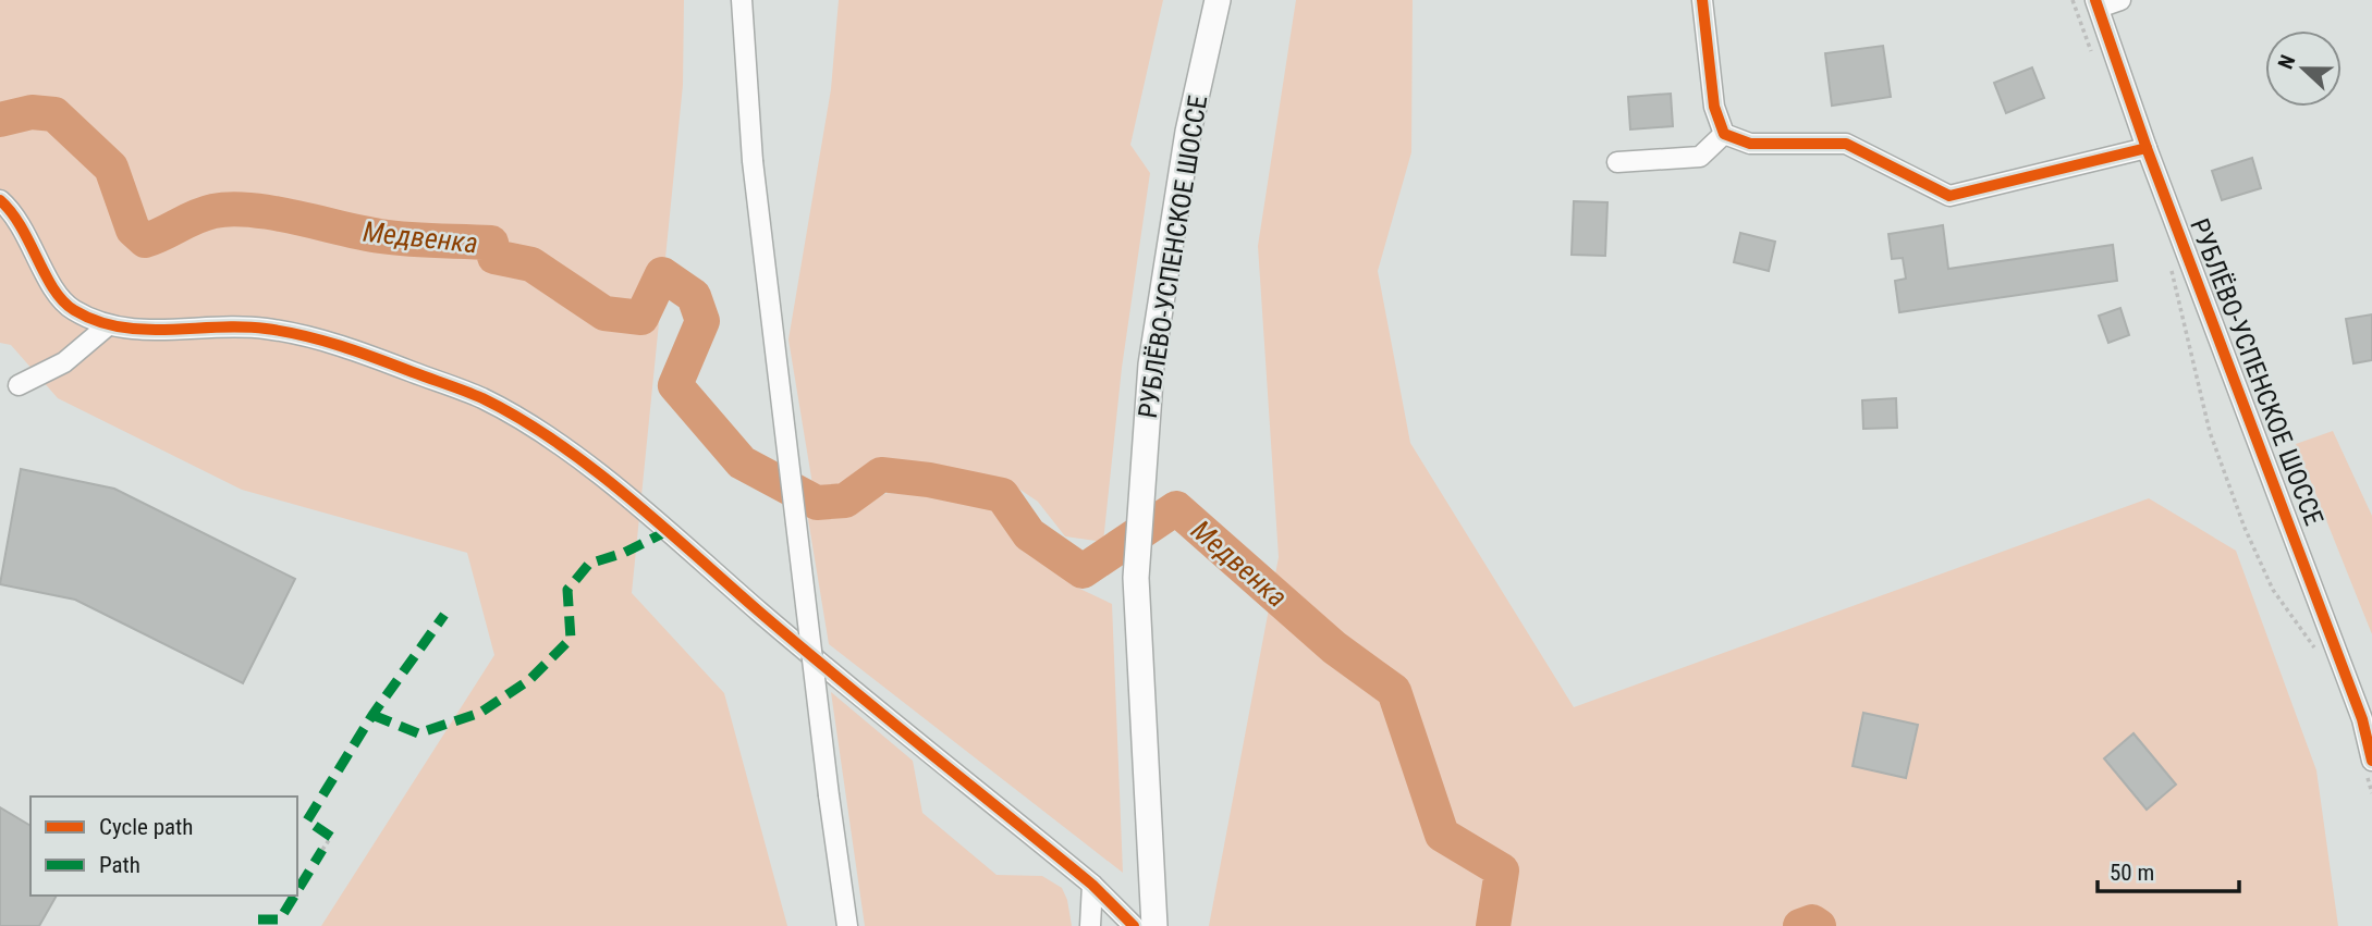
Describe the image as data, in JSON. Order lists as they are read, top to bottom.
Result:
{
  "streets": {
    "main road": ["РУБЛЁВО-УСПЕНСКОЕ ШОССЕ"]
  },
  "water": ["Медвенка"],
  "legend": ["Cycle path", "Path"],
  "scale_bar": "50 m",
  "north": "left"
}
